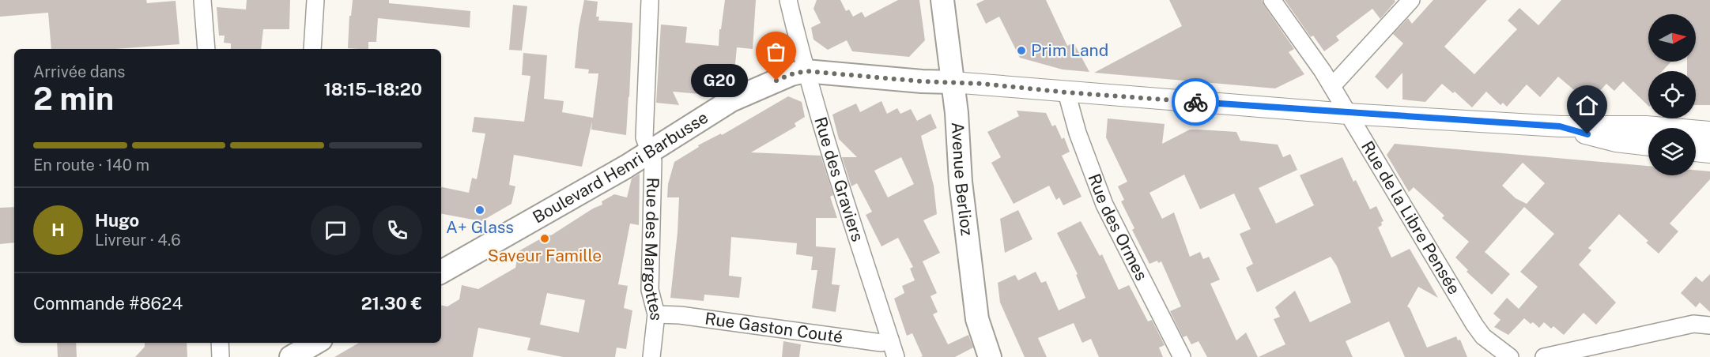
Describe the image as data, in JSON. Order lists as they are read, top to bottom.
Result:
{
  "streets": {
    "main road": ["Boulevard Henri Barbusse", "Avenue Berlioz"],
    "street": [
      "Rue des Graviers",
      "Rue de la Libre Pensée",
      "Rue des Ormes",
      "Rue des Margottes",
      "Rue Gaston Couté"
    ]
  },
  "crossings": [
    ["Boulevard Henri Barbusse", "Rue des Graviers"],
    ["Boulevard Henri Barbusse", "Rue des Margottes"],
    ["Rue des Graviers", "Rue Gaston Couté"],
    ["Rue des Margottes", "Rue Gaston Couté"]
  ],
  "places": [
    "Prim Land",
    "G20",
    "A+ Glass",
    "Saveur Famille"
  ],
  "north": "right",
  "page": {
    "heading": ["2 min", "Arrivée dans", "18:15–18:20"],
    "panel": [
      "Hugo",
      "Livreur · 4.6",
      "Commande #8624",
      "21.30 €"
    ],
    "bubble": "G20",
    "bar": "En route · 140 m",
    "round": "H"
  }
}
